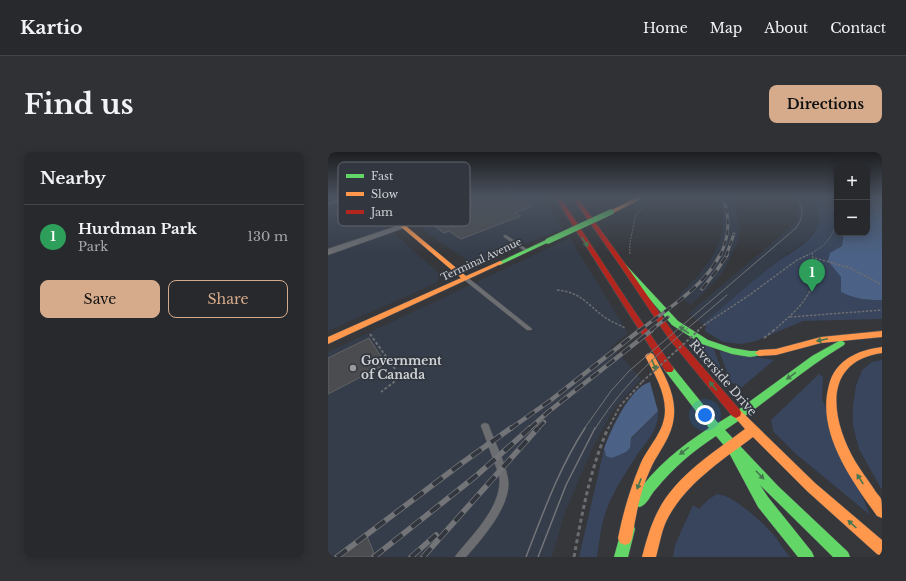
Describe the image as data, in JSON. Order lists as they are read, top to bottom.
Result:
{
  "streets": {
    "main road": ["Terminal Avenue", "Riverside Drive"]
  },
  "places": ["Government of Canada"],
  "legend": ["Fast", "Slow", "Jam"],
  "page": {
    "header": "Kartio",
    "nav": [
      "Home",
      "Map",
      "About",
      "Contact"
    ],
    "buttons": [
      "Directions",
      ["Save", "Share"]
    ],
    "title": "Find us",
    "heading": "Nearby",
    "map_buttons": ["+", "−"],
    "list": [
      {
        "mark": "1",
        "name": "Hurdman Park",
        "note": "Park",
        "value": "130 m"
      }
    ],
    "pins": "1"
  }
}
